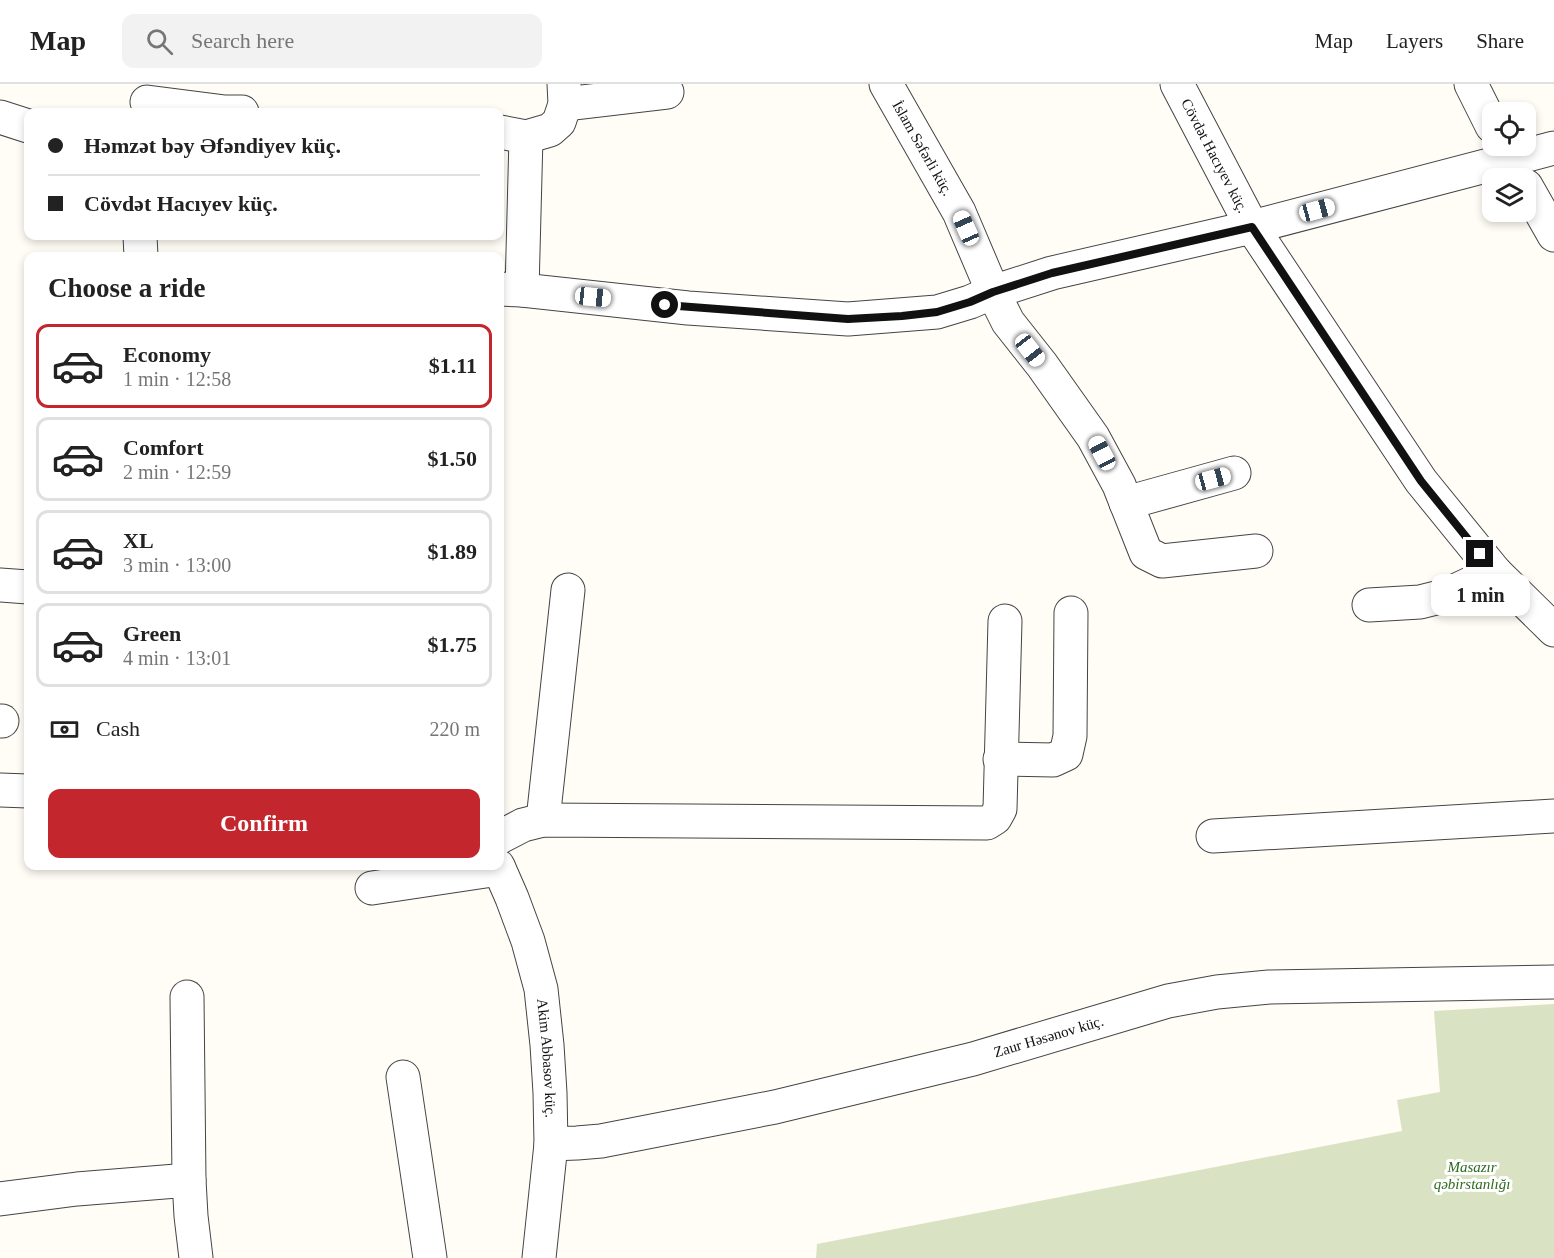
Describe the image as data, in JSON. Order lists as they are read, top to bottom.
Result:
{
  "streets": {
    "street": [
      "İslam Səfərli küç.",
      "Cövdət Hacıyev küç.",
      "Zaur Həsənov küç.",
      "Akim Abbasov küç."
    ]
  },
  "crossings": [
    ["Zaur Həsənov küç.", "Akim Abbasov küç."]
  ],
  "parks": ["Masazır qəbirstanlığı"],
  "page": {
    "header": "Map",
    "search": "Search here",
    "nav": ["Map", "Layers", "Share"],
    "banner": ["Həmzət bəy Əfəndiyev küç.", "Cövdət Hacıyev küç."],
    "heading": "Choose a ride",
    "list": [
      {
        "name": "Economy",
        "note": "1 min · 12:58",
        "value": "$1.11"
      },
      {
        "name": "Comfort",
        "note": "2 min · 12:59",
        "value": "$1.50"
      },
      {
        "name": "XL",
        "note": "3 min · 13:00",
        "value": "$1.89"
      },
      {
        "name": "Green",
        "note": "4 min · 13:01",
        "value": "$1.75"
      }
    ],
    "bubble": "1 min",
    "pay": ["Cash", "220 m"],
    "buttons": "Confirm"
  }
}
